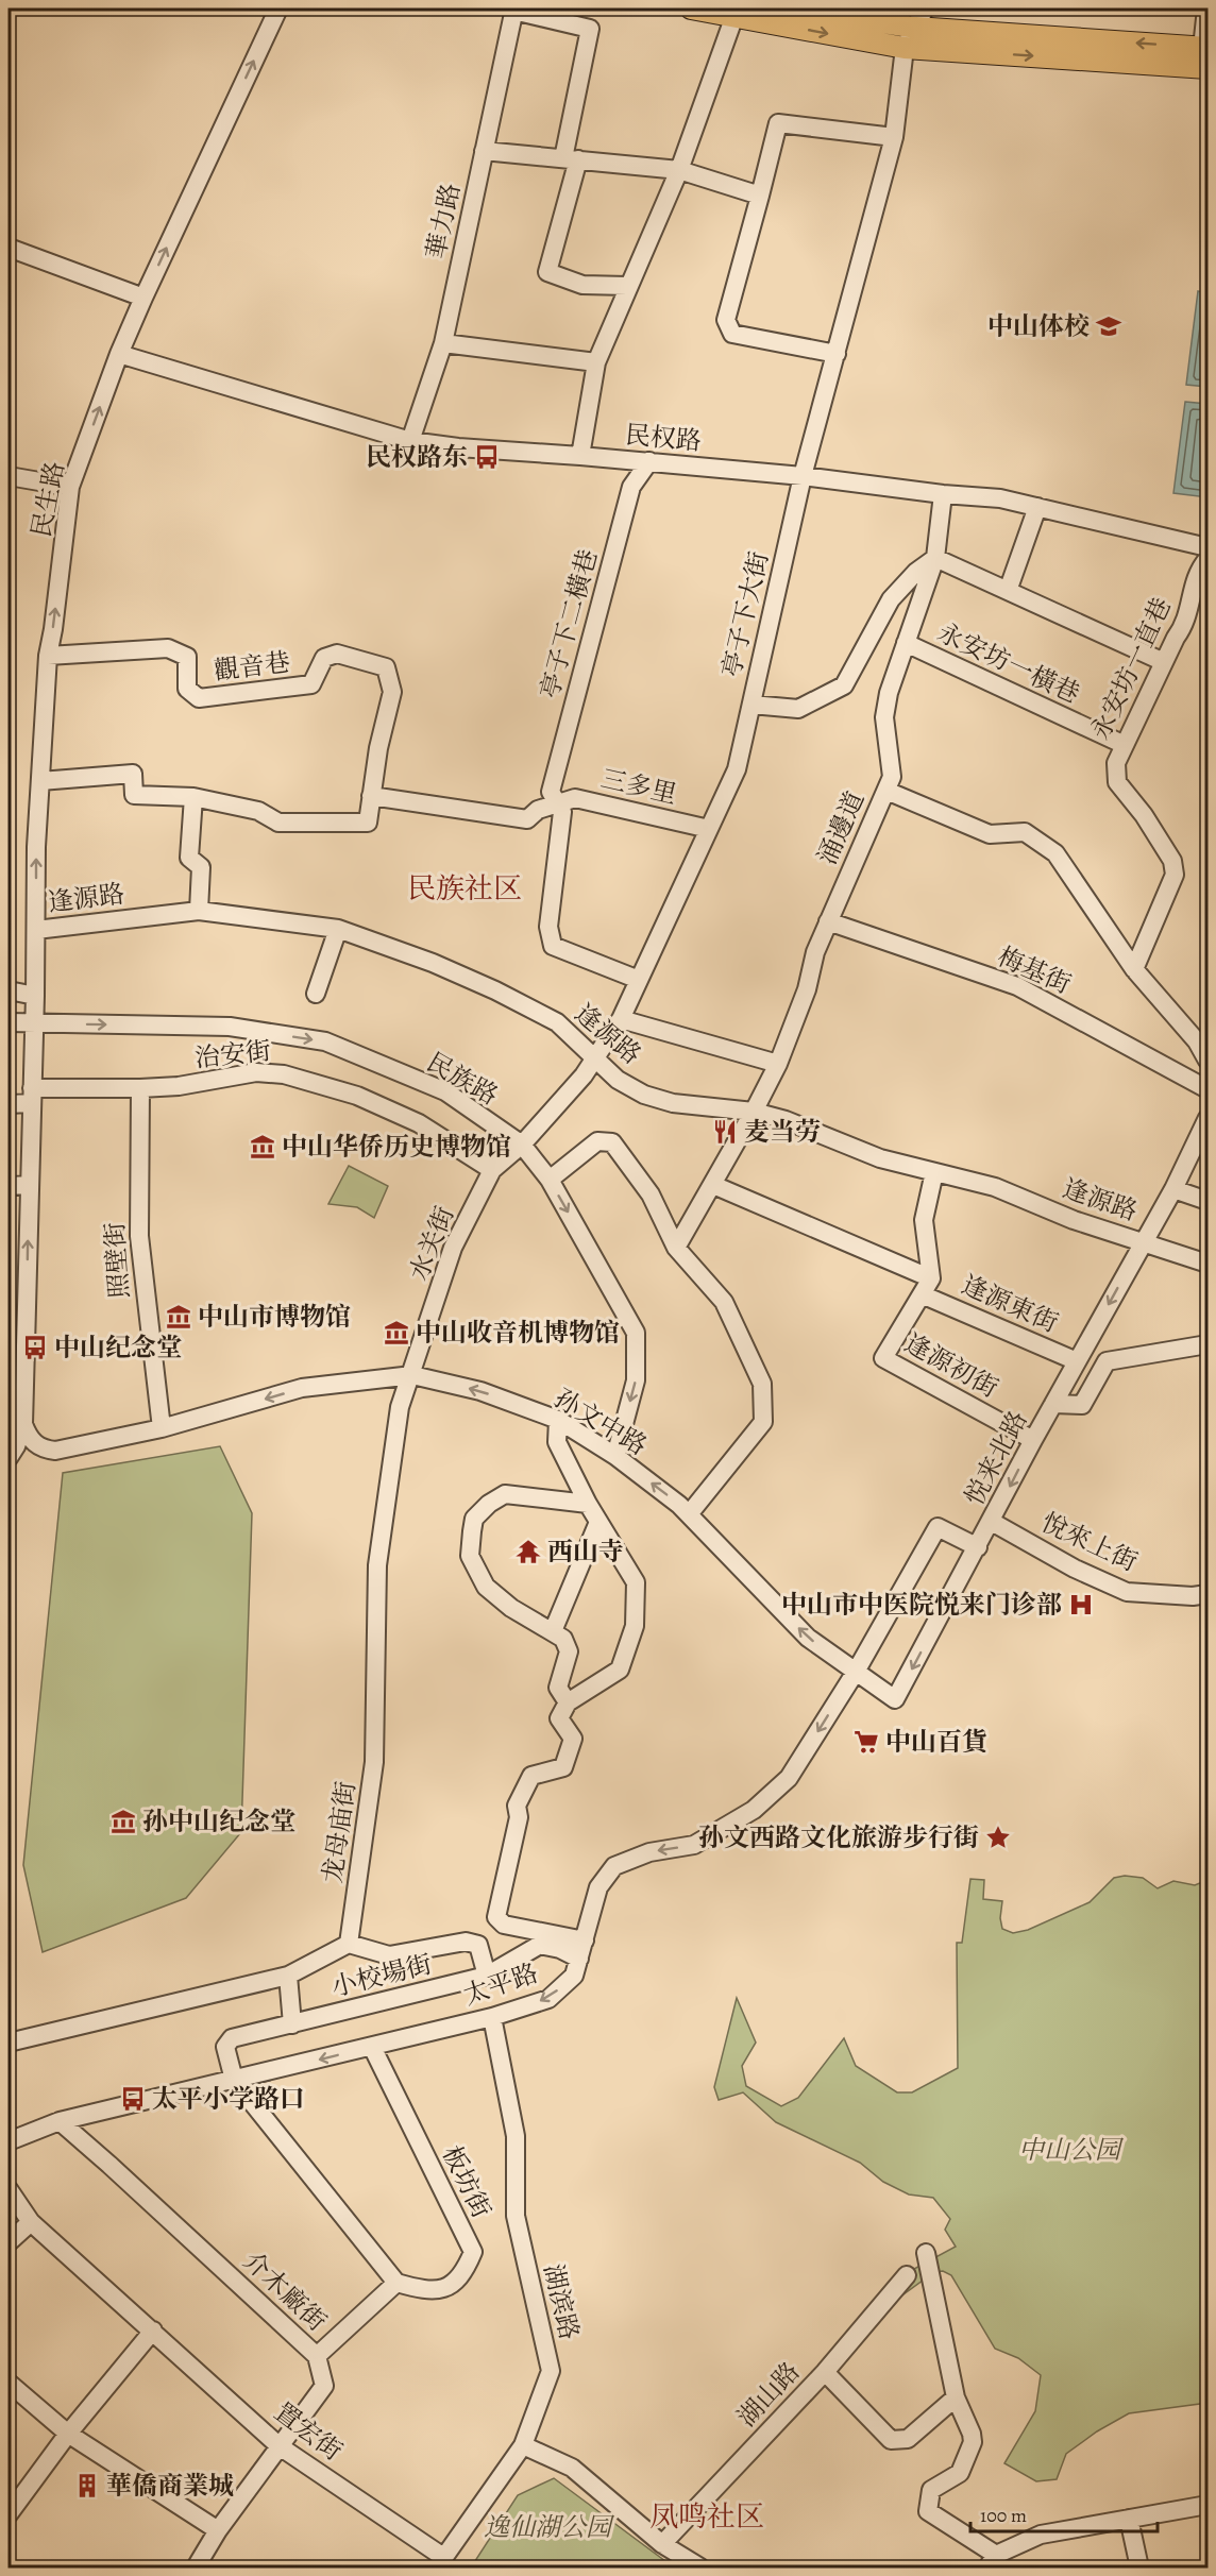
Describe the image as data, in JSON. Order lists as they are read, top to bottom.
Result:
{
  "streets": {
    "street": [
      "華力路",
      "民权路",
      "民生路",
      "亭子下大街",
      "亭子下二橫巷",
      "永安坊一橫巷",
      "觀音巷",
      "永安坊一直巷",
      "三多里",
      "涌邊道",
      "逢源路",
      "梅基街",
      "治安街",
      "民族路",
      "水关街",
      "照壁街",
      "逢源東街",
      "逢源初街",
      "孙文中路",
      "悦来北路",
      "悅來上街",
      "龙母庙街",
      "小校場街",
      "太平路",
      "板坊街",
      "介木廠街",
      "湖滨路",
      "湖山路",
      "置宏街"
    ]
  },
  "crossings": [
    ["華力路", "民权路"],
    ["民权路", "民生路"],
    ["民权路", "亭子下大街"],
    ["民权路", "亭子下二橫巷"],
    ["民权路", "涌邊道"],
    ["民生路", "觀音巷"],
    ["民生路", "逢源路"],
    ["民生路", "治安街"],
    ["民生路", "民族路"],
    ["民生路", "孙文中路"],
    ["亭子下大街", "亭子下二橫巷"],
    ["亭子下大街", "三多里"],
    ["亭子下大街", "逢源路"],
    ["亭子下大街", "民族路"],
    ["亭子下大街", "水关街"],
    ["亭子下二橫巷", "三多里"],
    ["永安坊一橫巷", "永安坊一直巷"],
    ["永安坊一橫巷", "涌邊道"],
    ["涌邊道", "逢源路"],
    ["涌邊道", "梅基街"],
    ["涌邊道", "逢源東街"],
    ["逢源路", "悦来北路"],
    ["治安街", "水关街"],
    ["治安街", "照壁街"],
    ["民族路", "水关街"],
    ["民族路", "孙文中路"],
    ["水关街", "孙文中路"],
    ["水关街", "龙母庙街"],
    ["照壁街", "孙文中路"],
    ["逢源東街", "逢源初街"],
    ["逢源東街", "悦来北路"],
    ["逢源初街", "悦来北路"],
    ["孙文中路", "悦来北路"],
    ["孙文中路", "龙母庙街"],
    ["孙文中路", "太平路"],
    ["悦来北路", "悅來上街"],
    ["悦来北路", "太平路"],
    ["小校場街", "太平路"],
    ["太平路", "板坊街"],
    ["太平路", "介木廠街"],
    ["太平路", "湖滨路"],
    ["板坊街", "介木廠街"],
    ["湖滨路", "置宏街"]
  ],
  "one_way": [
    "民生路",
    "民族路",
    "孙文中路",
    "悦来北路",
    "太平路"
  ],
  "districts": ["民族社区", "凤鸣社区"],
  "parks": ["中山公园", "逸仙湖公园"],
  "places": {
    "school or university": ["中山体校"],
    "bus stop": ["民权路东", "中山纪念堂", "太平小学路口"],
    "restaurant": ["麦当劳"],
    "museum": [
      "中山华侨历史博物馆",
      "中山市博物馆",
      "中山收音机博物馆",
      "孙中山纪念堂"
    ],
    "temple": ["西山寺"],
    "hospital": ["中山市中医院悦来门诊部"],
    "supermarket": ["中山百貨"],
    "place": ["孙文西路文化旅游步行街"],
    "building": ["華僑商業城"]
  },
  "scale_bar": "100 m"
}
